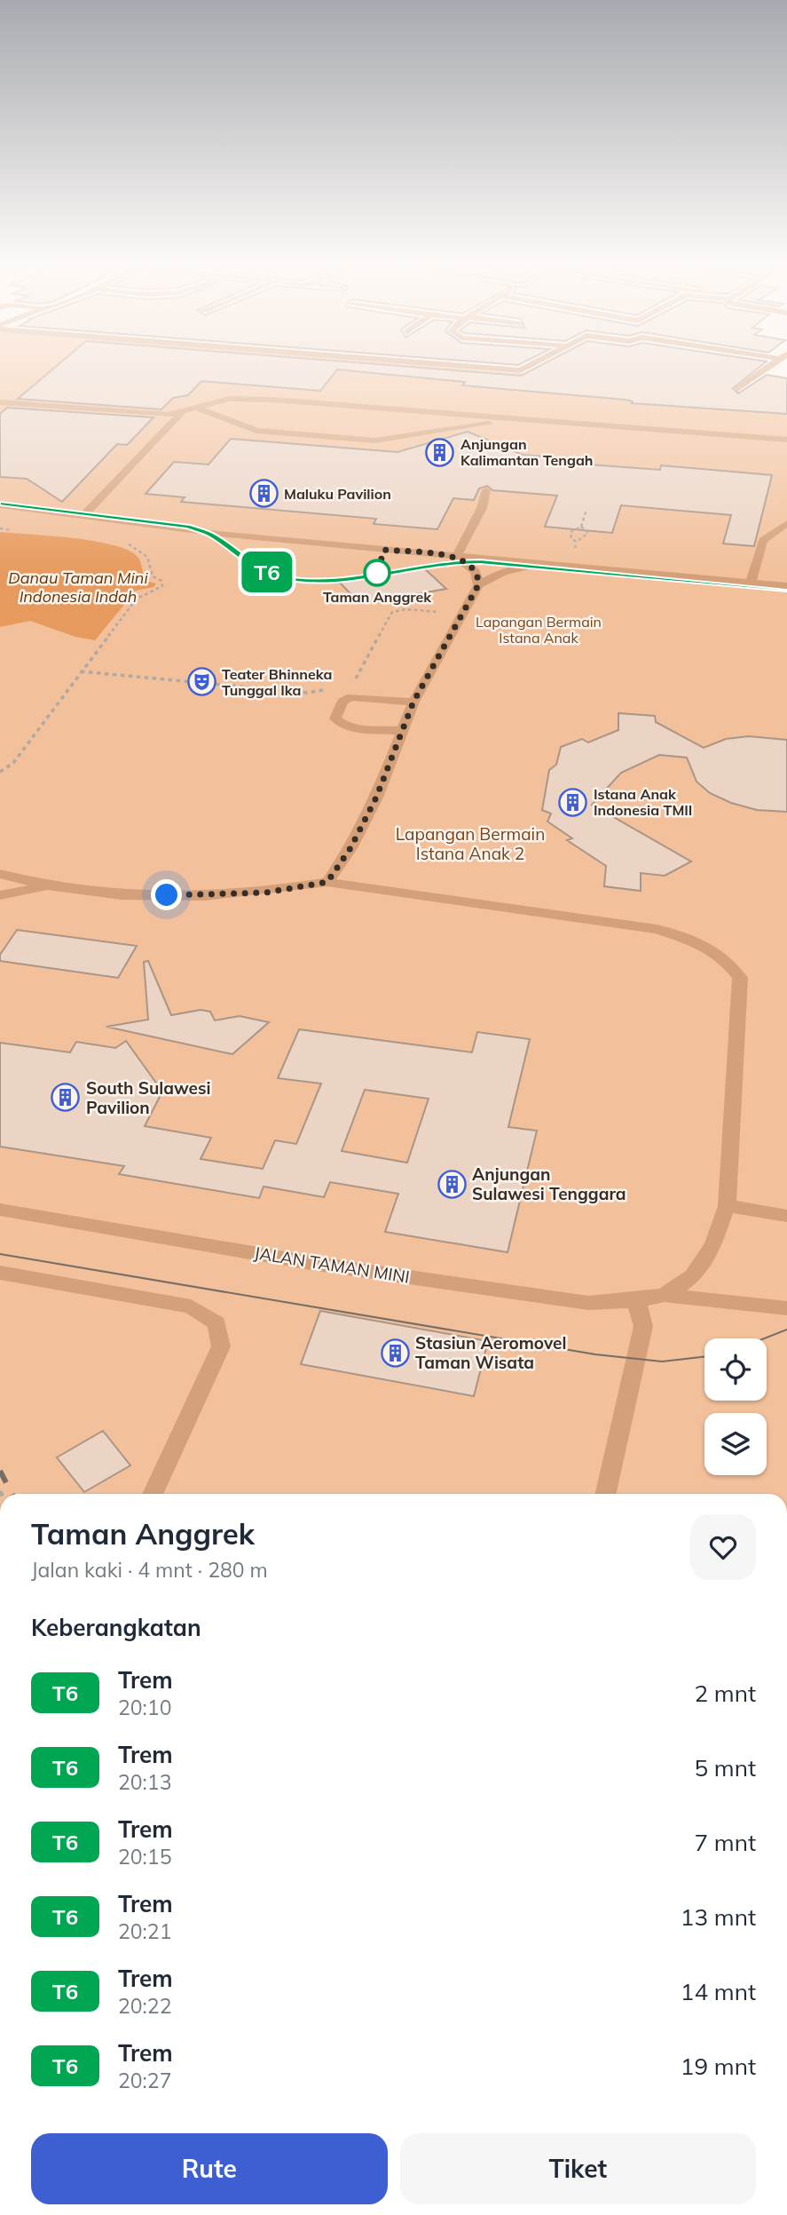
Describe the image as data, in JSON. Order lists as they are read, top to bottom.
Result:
{
  "streets": {
    "street": ["JALAN TAMAN MINI"]
  },
  "water": ["Danau Taman Mini Indonesia Indah"],
  "parks": ["Lapangan Bermain Istana Anak", "Lapangan Bermain Istana Anak 2"],
  "places": {
    "building": [
      "Anjungan Kalimantan Tengah",
      "Maluku Pavilion",
      "Istana Anak Indonesia TMII",
      "South Sulawesi Pavilion",
      "Anjungan Sulawesi Tenggara",
      "Stasiun Aeromovel Taman Wisata"
    ],
    "other": ["Taman Anggrek"],
    "theatre": ["Teater Bhinneka Tunggal Ika"]
  },
  "lines": ["tram line T6"],
  "page": {
    "on_map": "T6",
    "heading": [
      ["Taman Anggrek", "Jalan kaki · 4 mnt · 280 m"],
      "Keberangkatan"
    ],
    "list": [
      {
        "mark": "T6",
        "name": "Trem",
        "note": "20:10",
        "value": "2 mnt"
      },
      {
        "mark": "T6",
        "name": "Trem",
        "note": "20:13",
        "value": "5 mnt"
      },
      {
        "mark": "T6",
        "name": "Trem",
        "note": "20:15",
        "value": "7 mnt"
      },
      {
        "mark": "T6",
        "name": "Trem",
        "note": "20:21",
        "value": "13 mnt"
      },
      {
        "mark": "T6",
        "name": "Trem",
        "note": "20:22",
        "value": "14 mnt"
      },
      {
        "mark": "T6",
        "name": "Trem",
        "note": "20:27",
        "value": "19 mnt"
      }
    ],
    "buttons": ["Rute", "Tiket"]
  }
}
